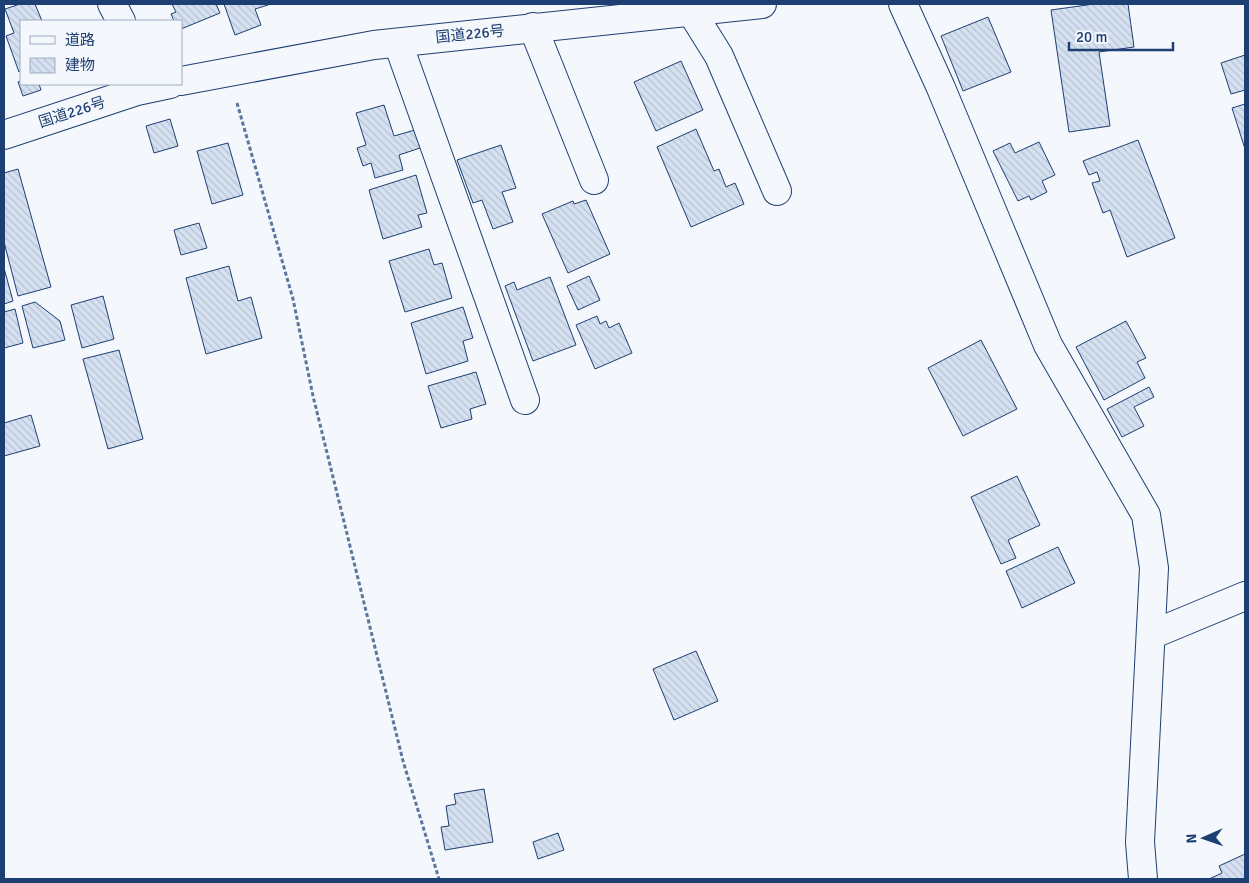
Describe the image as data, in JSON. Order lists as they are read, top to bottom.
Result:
{
  "streets": {
    "main road": ["国道226号"]
  },
  "legend": ["道路", "建物"],
  "scale_bar": "20 m",
  "north": "left"
}
